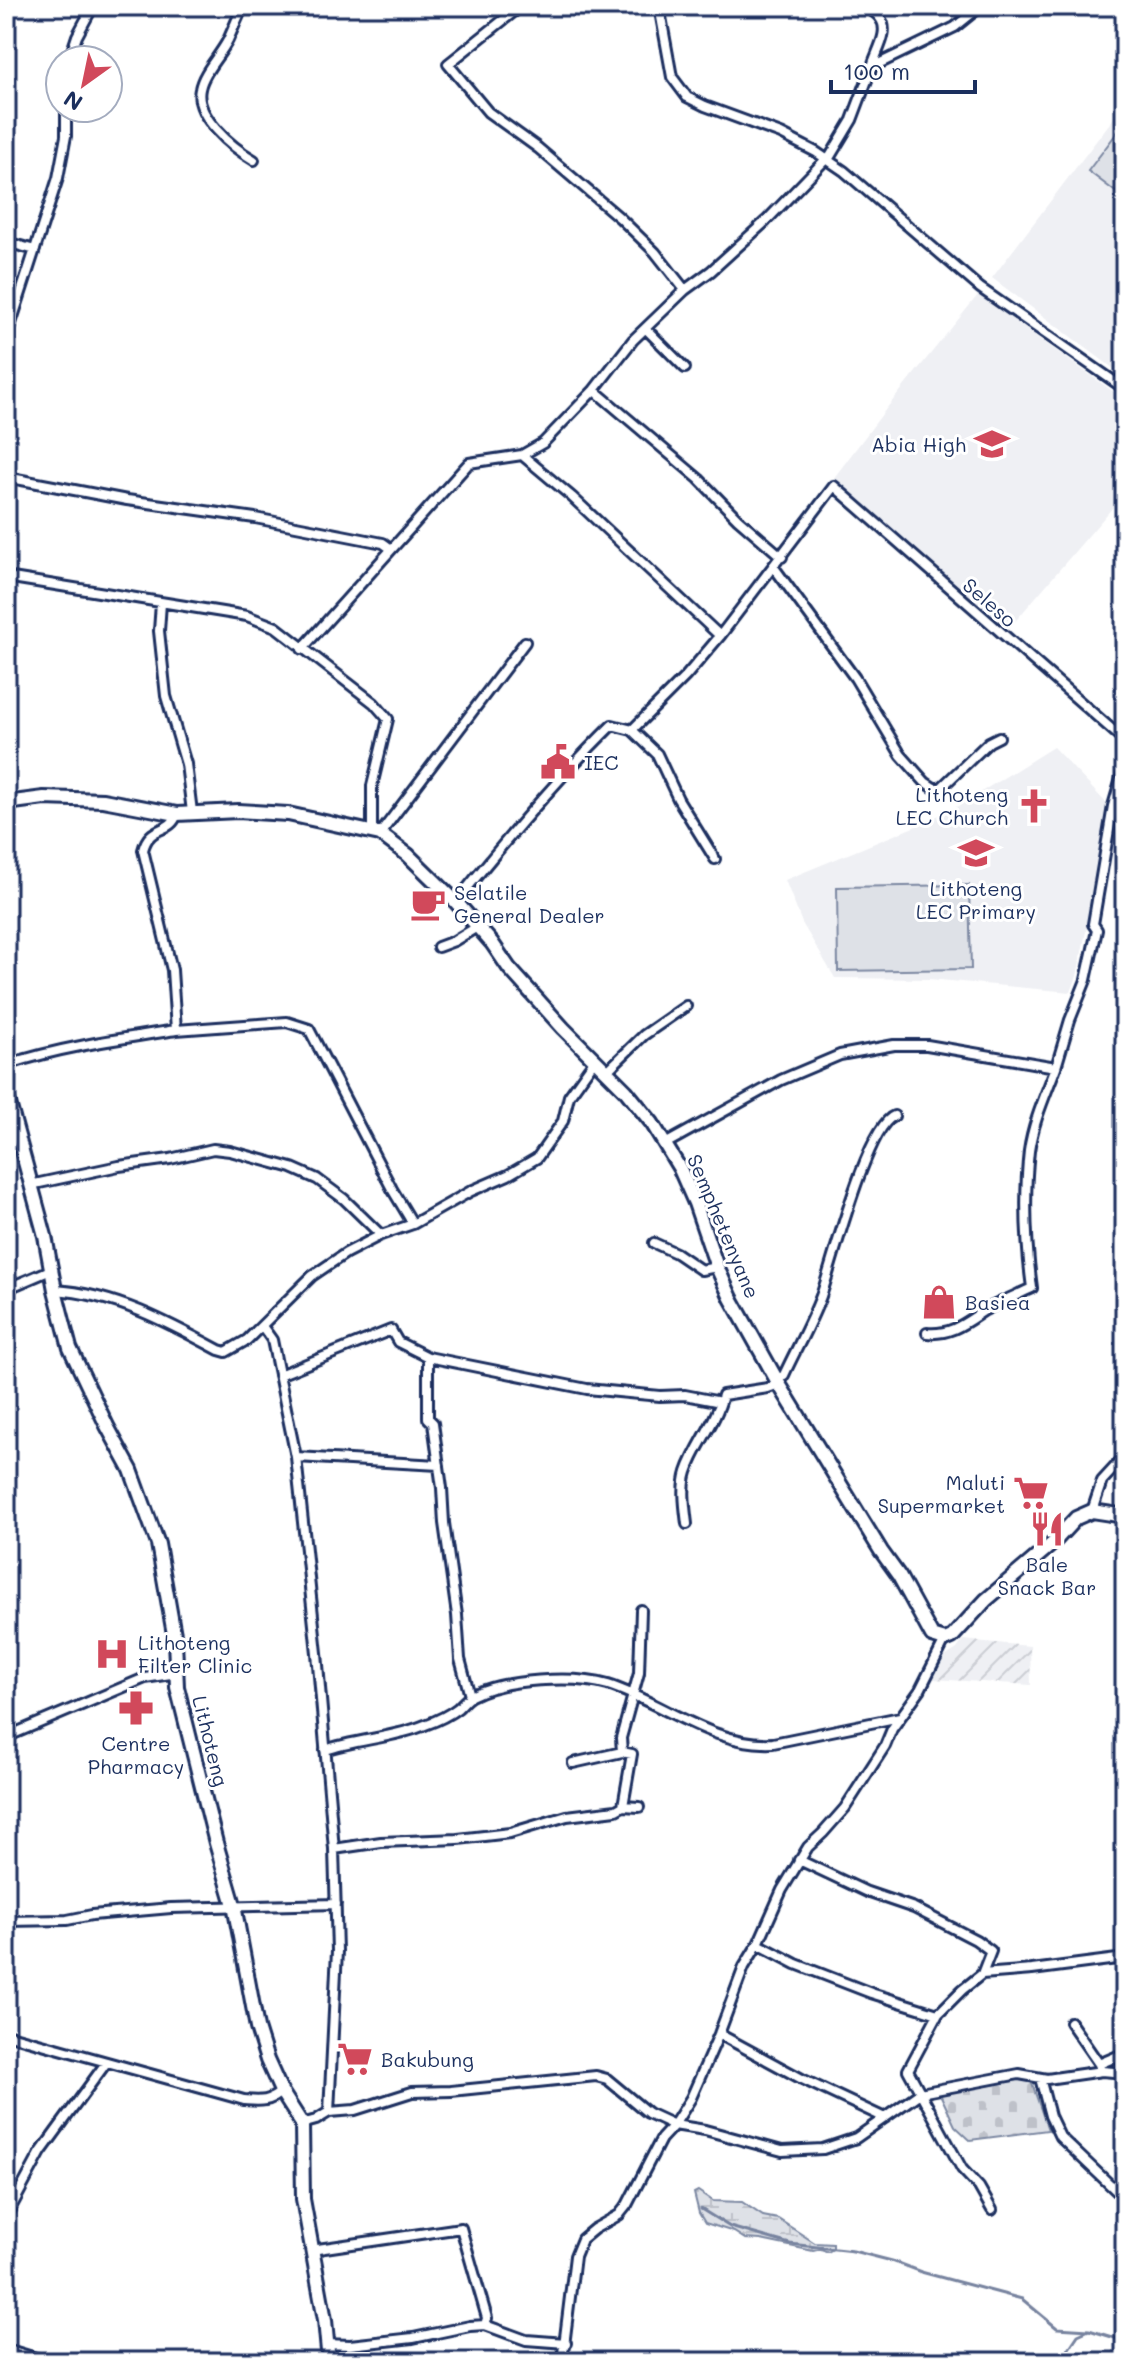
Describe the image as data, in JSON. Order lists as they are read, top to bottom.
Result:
{
  "streets": {
    "main road": ["Semphetenyane", "Lithoteng"],
    "street": ["Seleso"]
  },
  "places": {
    "school or university": ["Abia High", "Lithoteng LEC Primary"],
    "public building": ["IEC"],
    "church": ["Lithoteng LEC Church"],
    "cafe": ["Selatile General Dealer"],
    "shop": ["Basiea"],
    "supermarket": ["Maluti Supermarket", "Bakubung"],
    "restaurant": ["Bale Snack Bar"],
    "hospital": ["Lithoteng Filter Clinic"],
    "pharmacy": ["Centre Pharmacy"]
  },
  "scale_bar": "100 m",
  "north": "bottom left"
}
